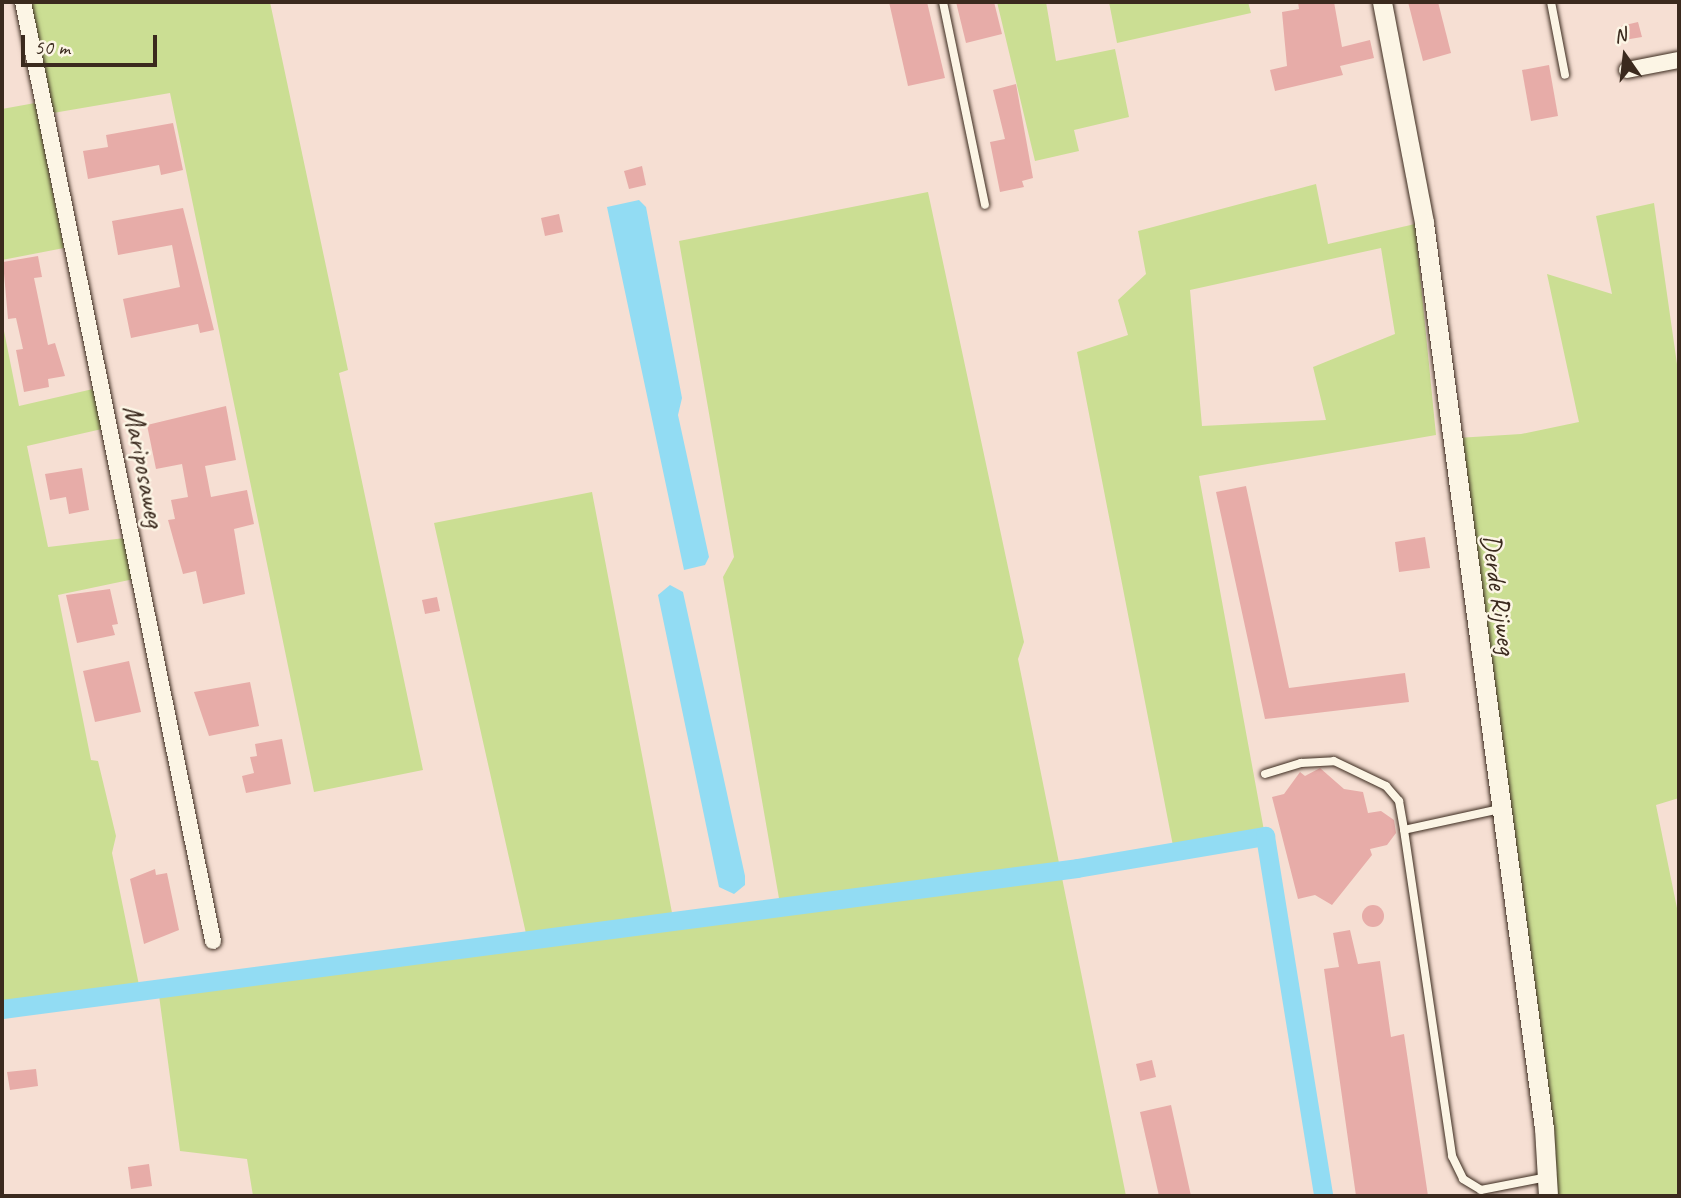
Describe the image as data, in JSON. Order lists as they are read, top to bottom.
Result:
{
  "streets": {
    "street": ["Mariposaweg", "Derde Rijweg"]
  },
  "scale_bar": "50 m",
  "north": "top"
}
